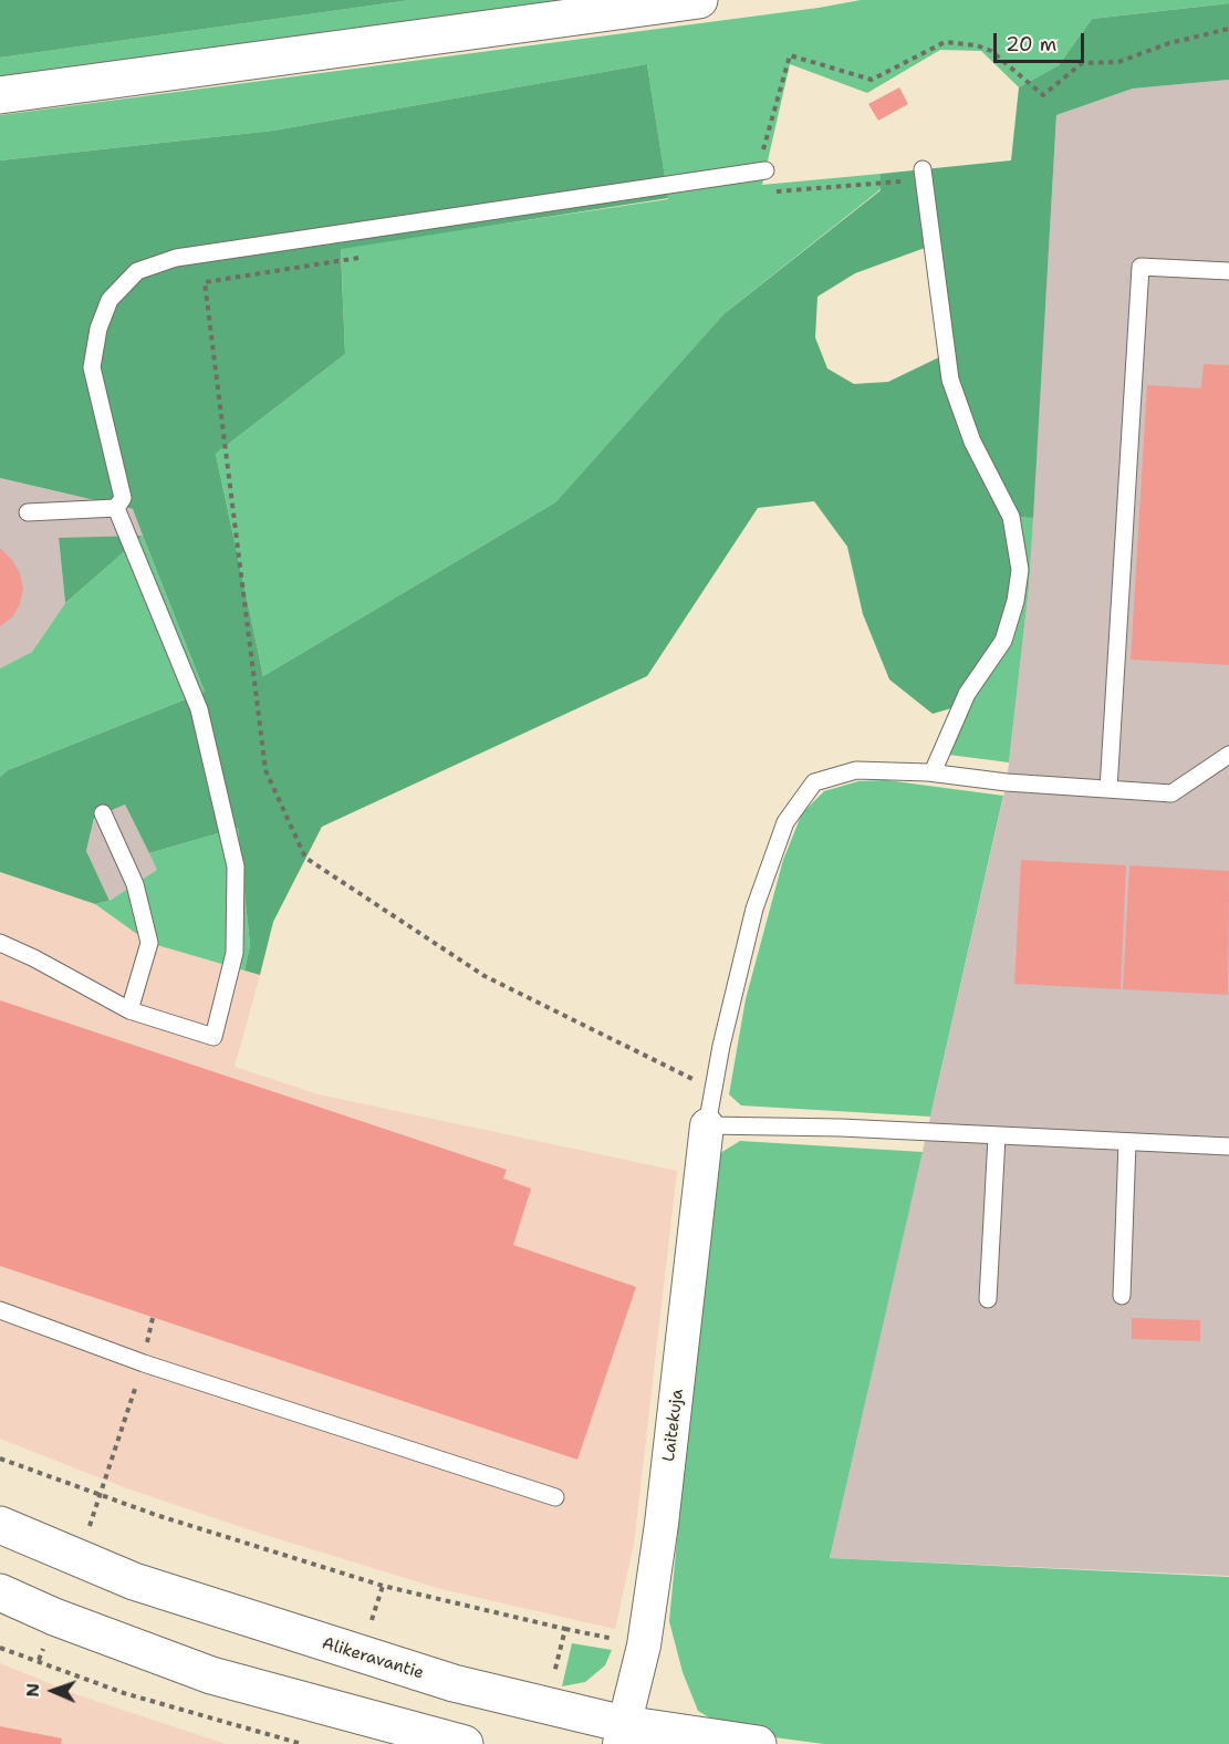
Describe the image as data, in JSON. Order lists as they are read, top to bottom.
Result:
{
  "streets": {
    "main road": ["Alikeravantie"],
    "street": ["Laitekuja"]
  },
  "crossings": [
    ["Laitekuja", "Alikeravantie"]
  ],
  "scale_bar": "20 m",
  "north": "left"
}
